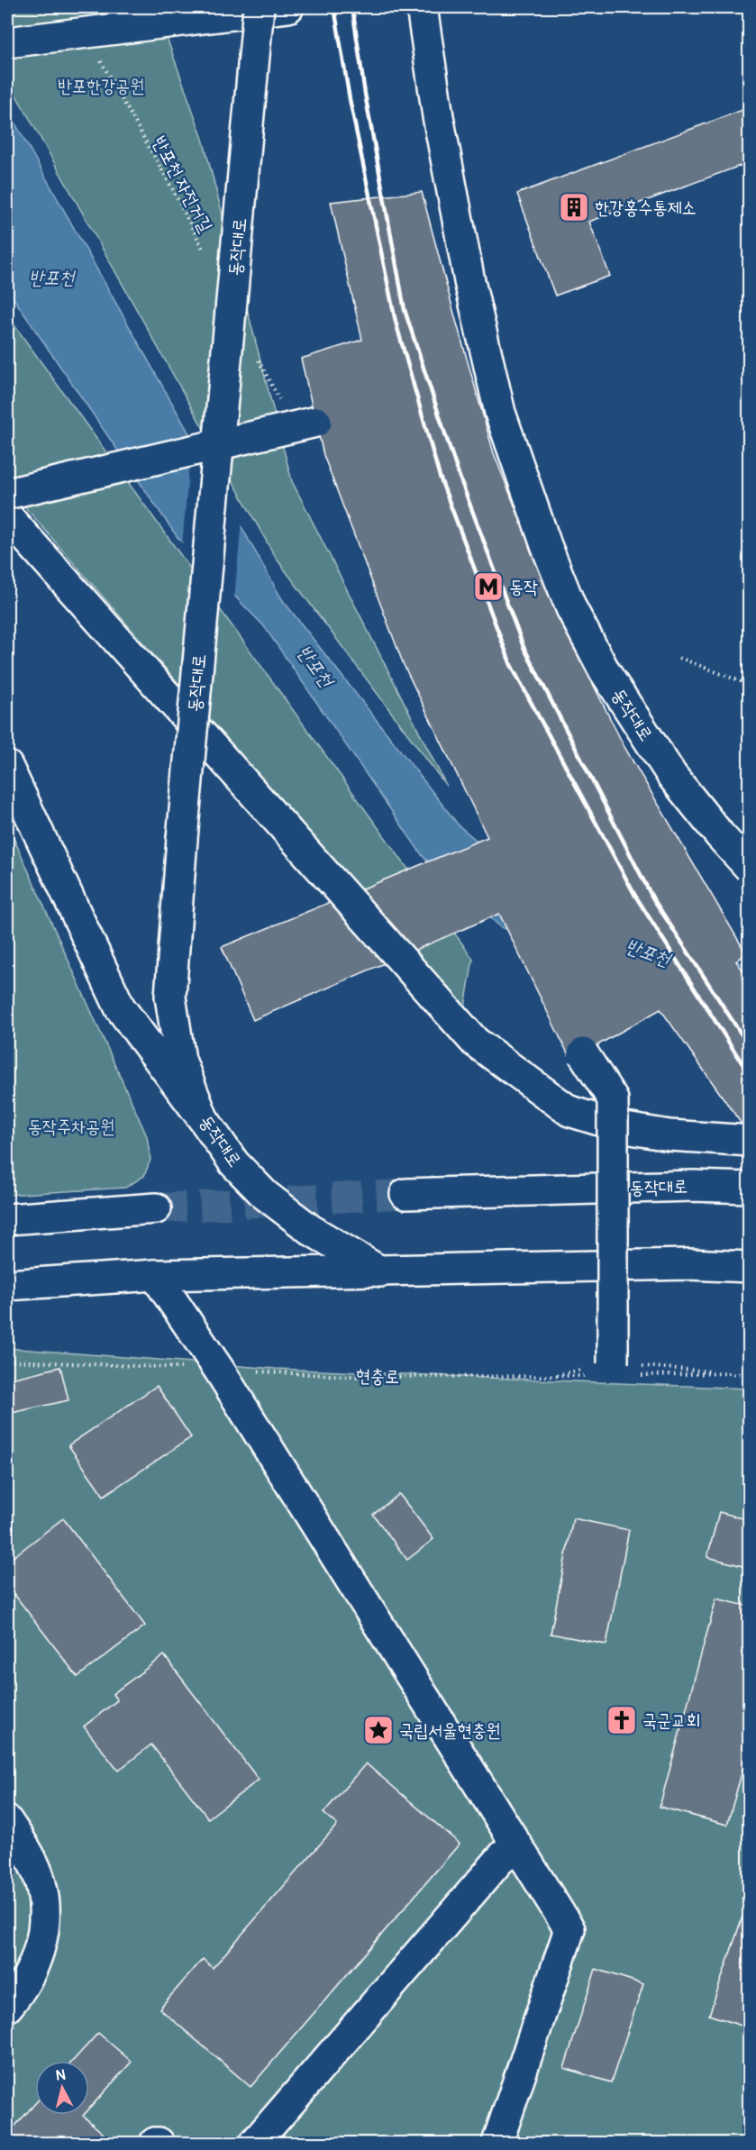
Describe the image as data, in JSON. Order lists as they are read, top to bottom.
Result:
{
  "streets": {
    "main road": ["동작대로"],
    "path": ["반포천 자전거길", "현충로"]
  },
  "water": ["반포천"],
  "parks": ["반포한강공원", "동작주차공원"],
  "places": {
    "building": ["한강홍수통제소"],
    "metro station": ["동작"],
    "church": ["국군교회"],
    "place": ["국립서울현충원"]
  },
  "north": "top"
}
